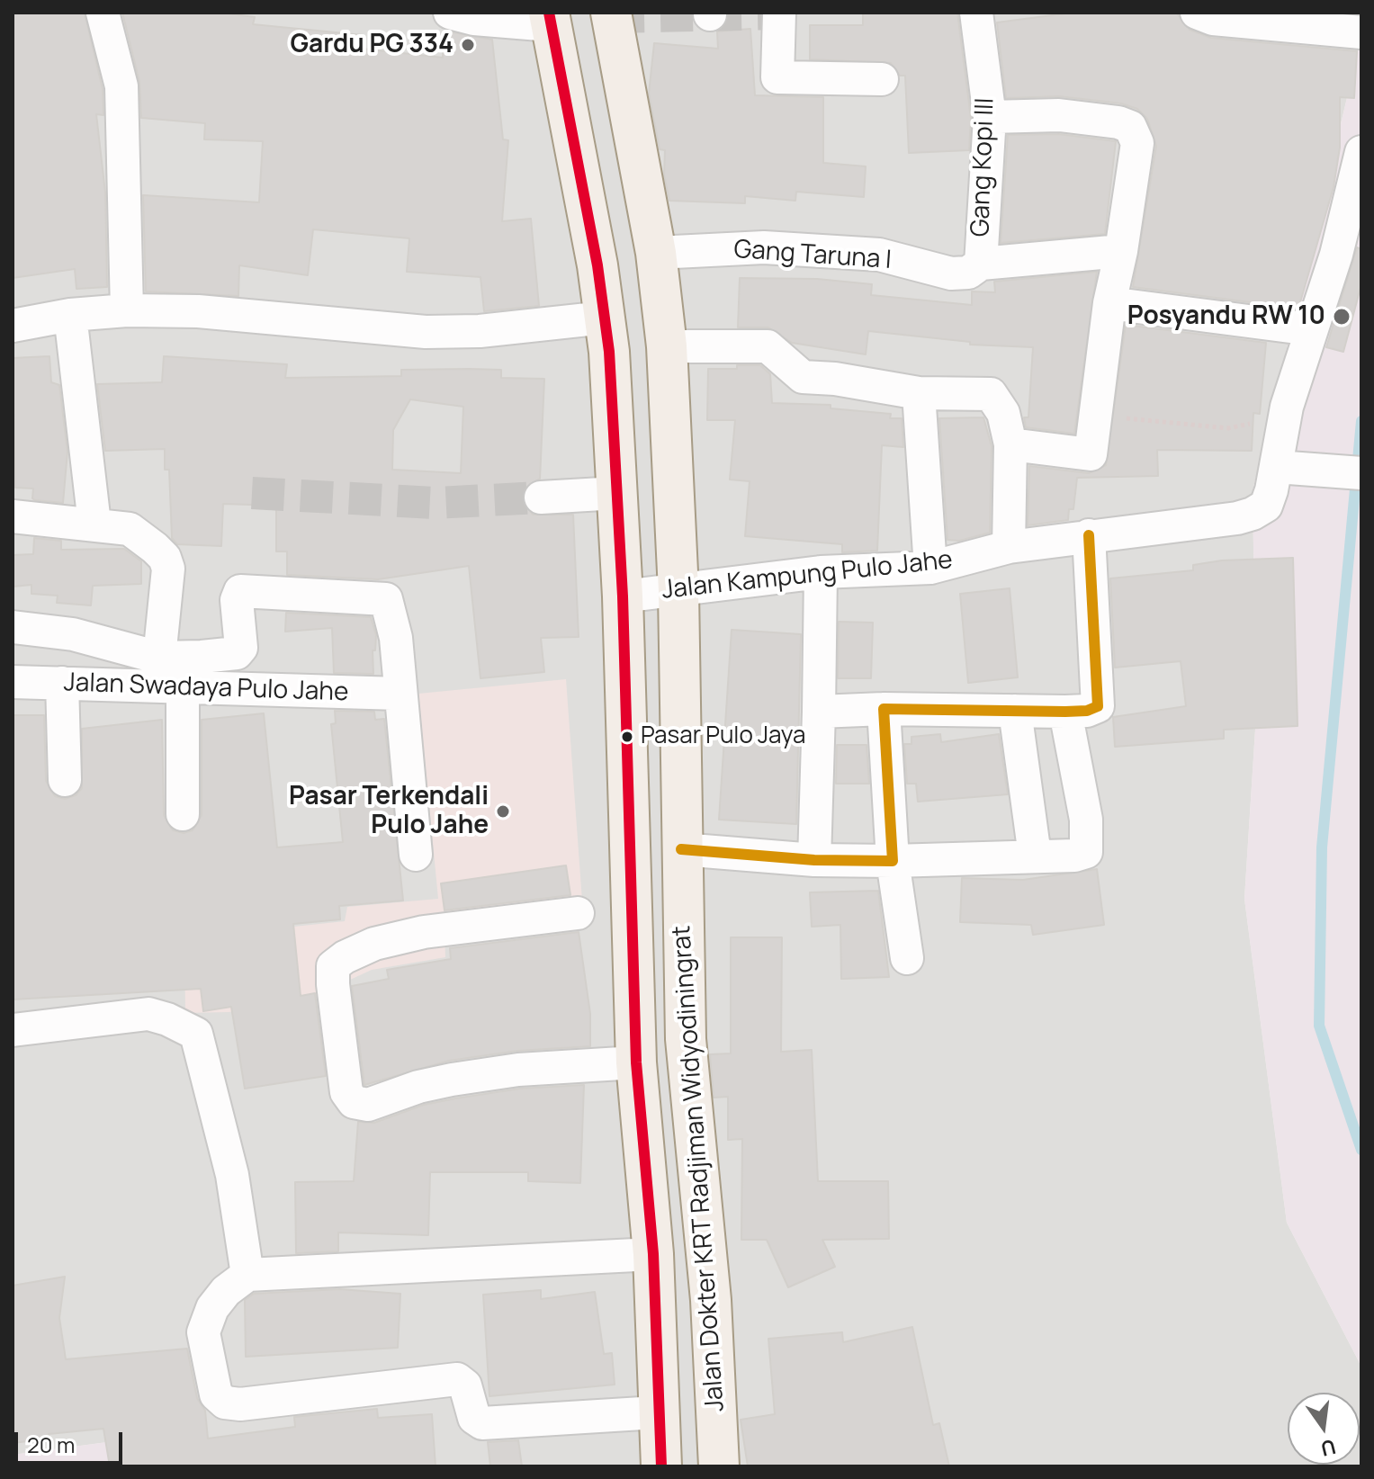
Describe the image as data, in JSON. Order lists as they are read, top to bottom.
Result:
{
  "streets": {
    "main road": ["Jalan Dokter KRT Radjiman Widyodiningrat"],
    "street": [
      "Gang Kopi III",
      "Gang Taruna I",
      "Jalan Kampung Pulo Jahe",
      "Jalan Swadaya Pulo Jahe"
    ]
  },
  "crossings": [
    ["Gang Kopi III", "Gang Taruna I"],
    ["Gang Taruna I", "Jalan Dokter KRT Radjiman Widyodiningrat"],
    ["Jalan Kampung Pulo Jahe", "Jalan Dokter KRT Radjiman Widyodiningrat"]
  ],
  "places": [
    "Gardu PG 334",
    "Posyandu RW 10",
    "Pasar Pulo Jaya",
    "Pasar Terkendali Pulo Jahe"
  ],
  "scale_bar": "20 m",
  "north": "bottom"
}
